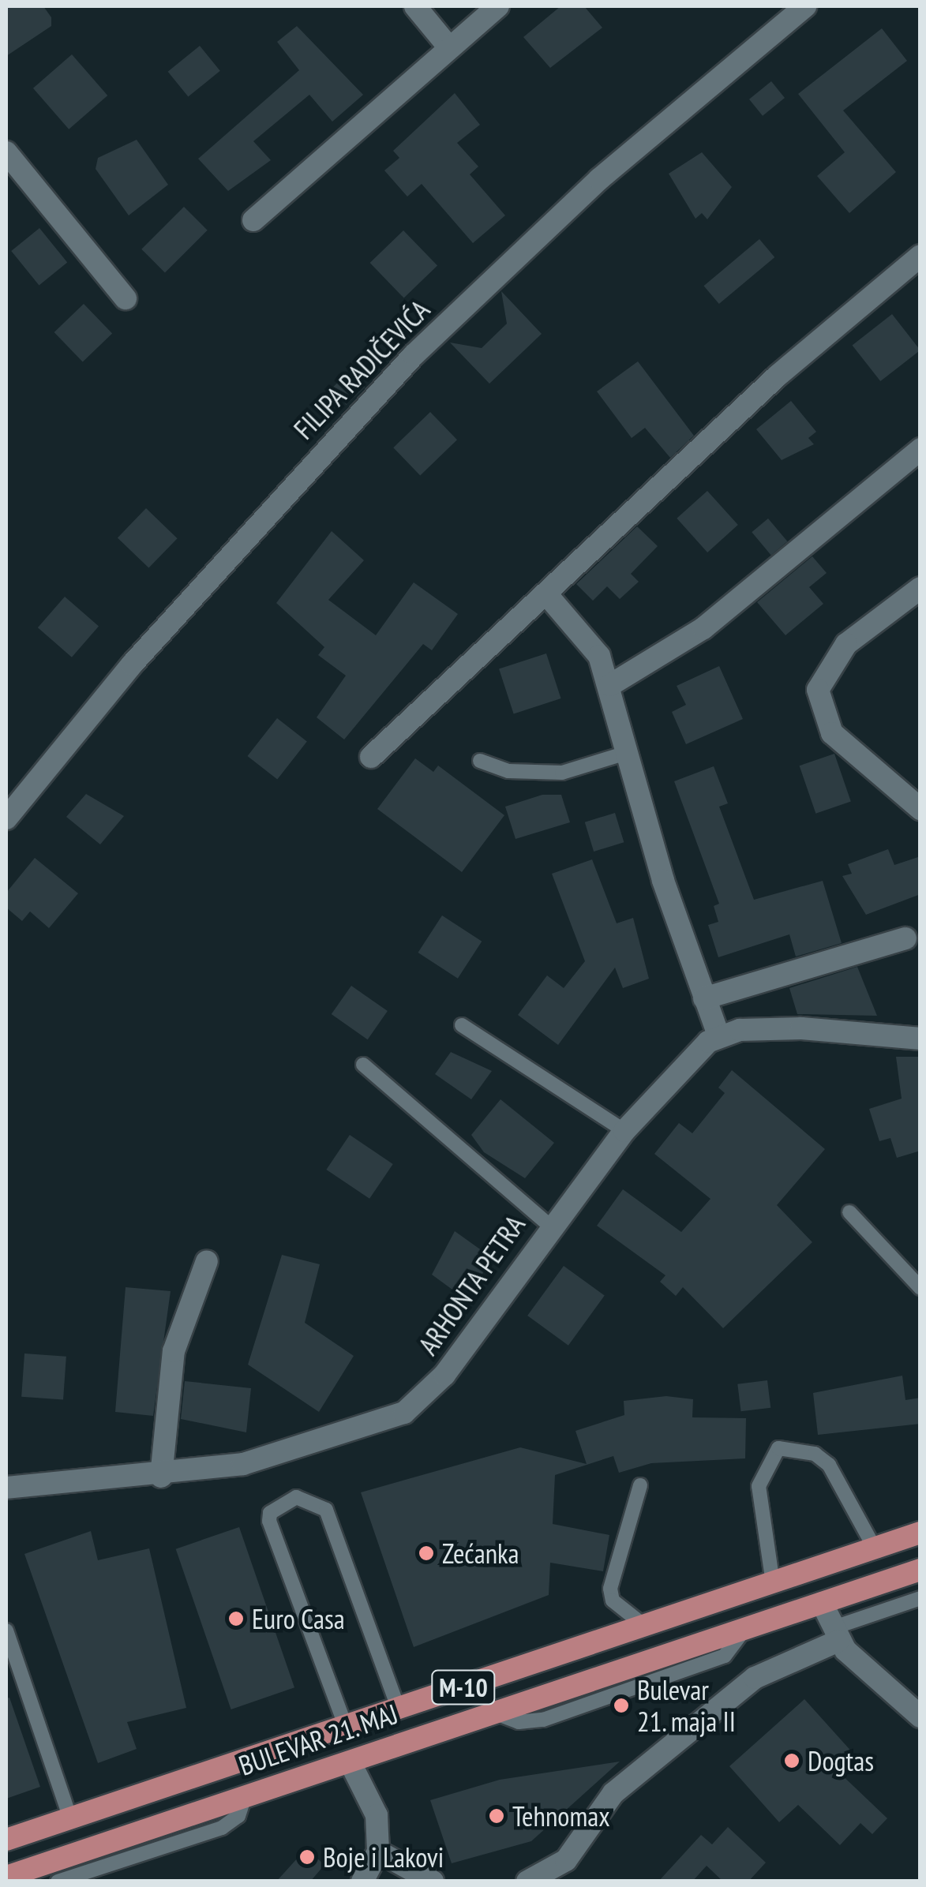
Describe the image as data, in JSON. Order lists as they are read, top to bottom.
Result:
{
  "streets": {
    "main road": ["M-10", "BULEVAR 21. MAJ"],
    "street": ["FILIPA RADIČEVIĆA", "ARHONTA PETRA"]
  },
  "places": [
    "Zećanka",
    "Euro Casa",
    "Bulevar 21. maja II",
    "Dogtas",
    "Tehnomax",
    "Boje i Lakovi"
  ]
}
